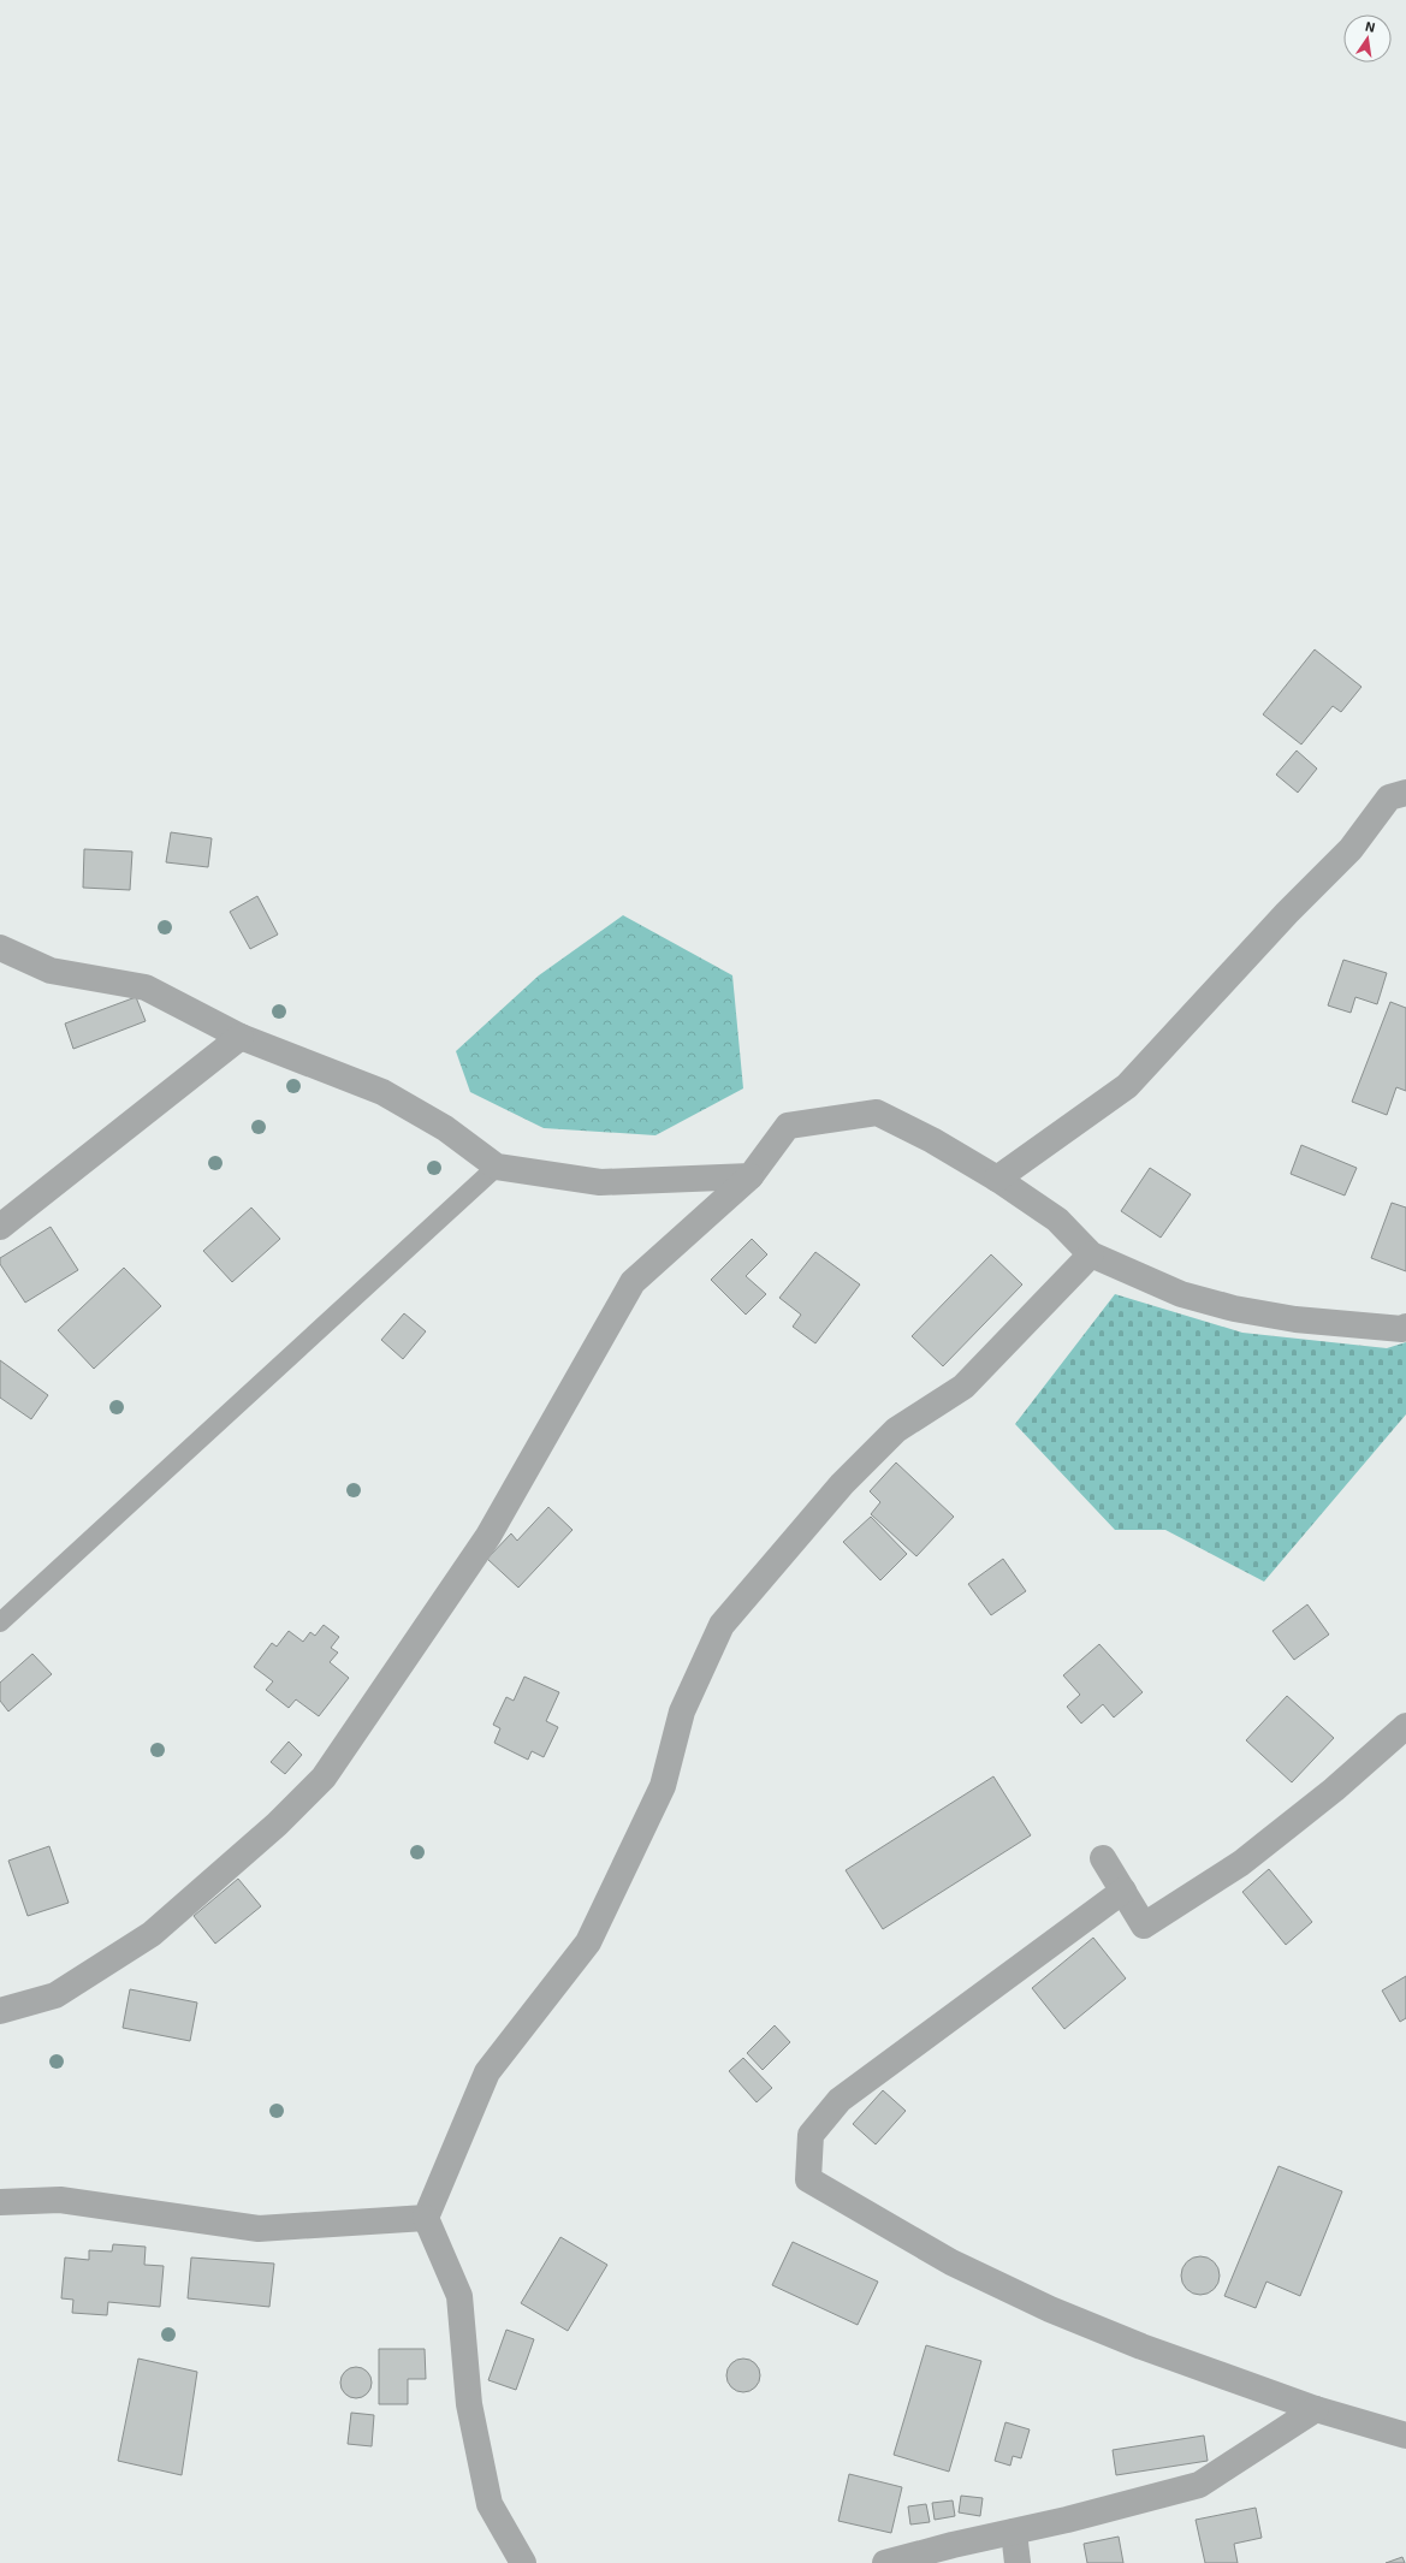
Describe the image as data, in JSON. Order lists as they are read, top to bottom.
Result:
{
  "north": "top"
}
